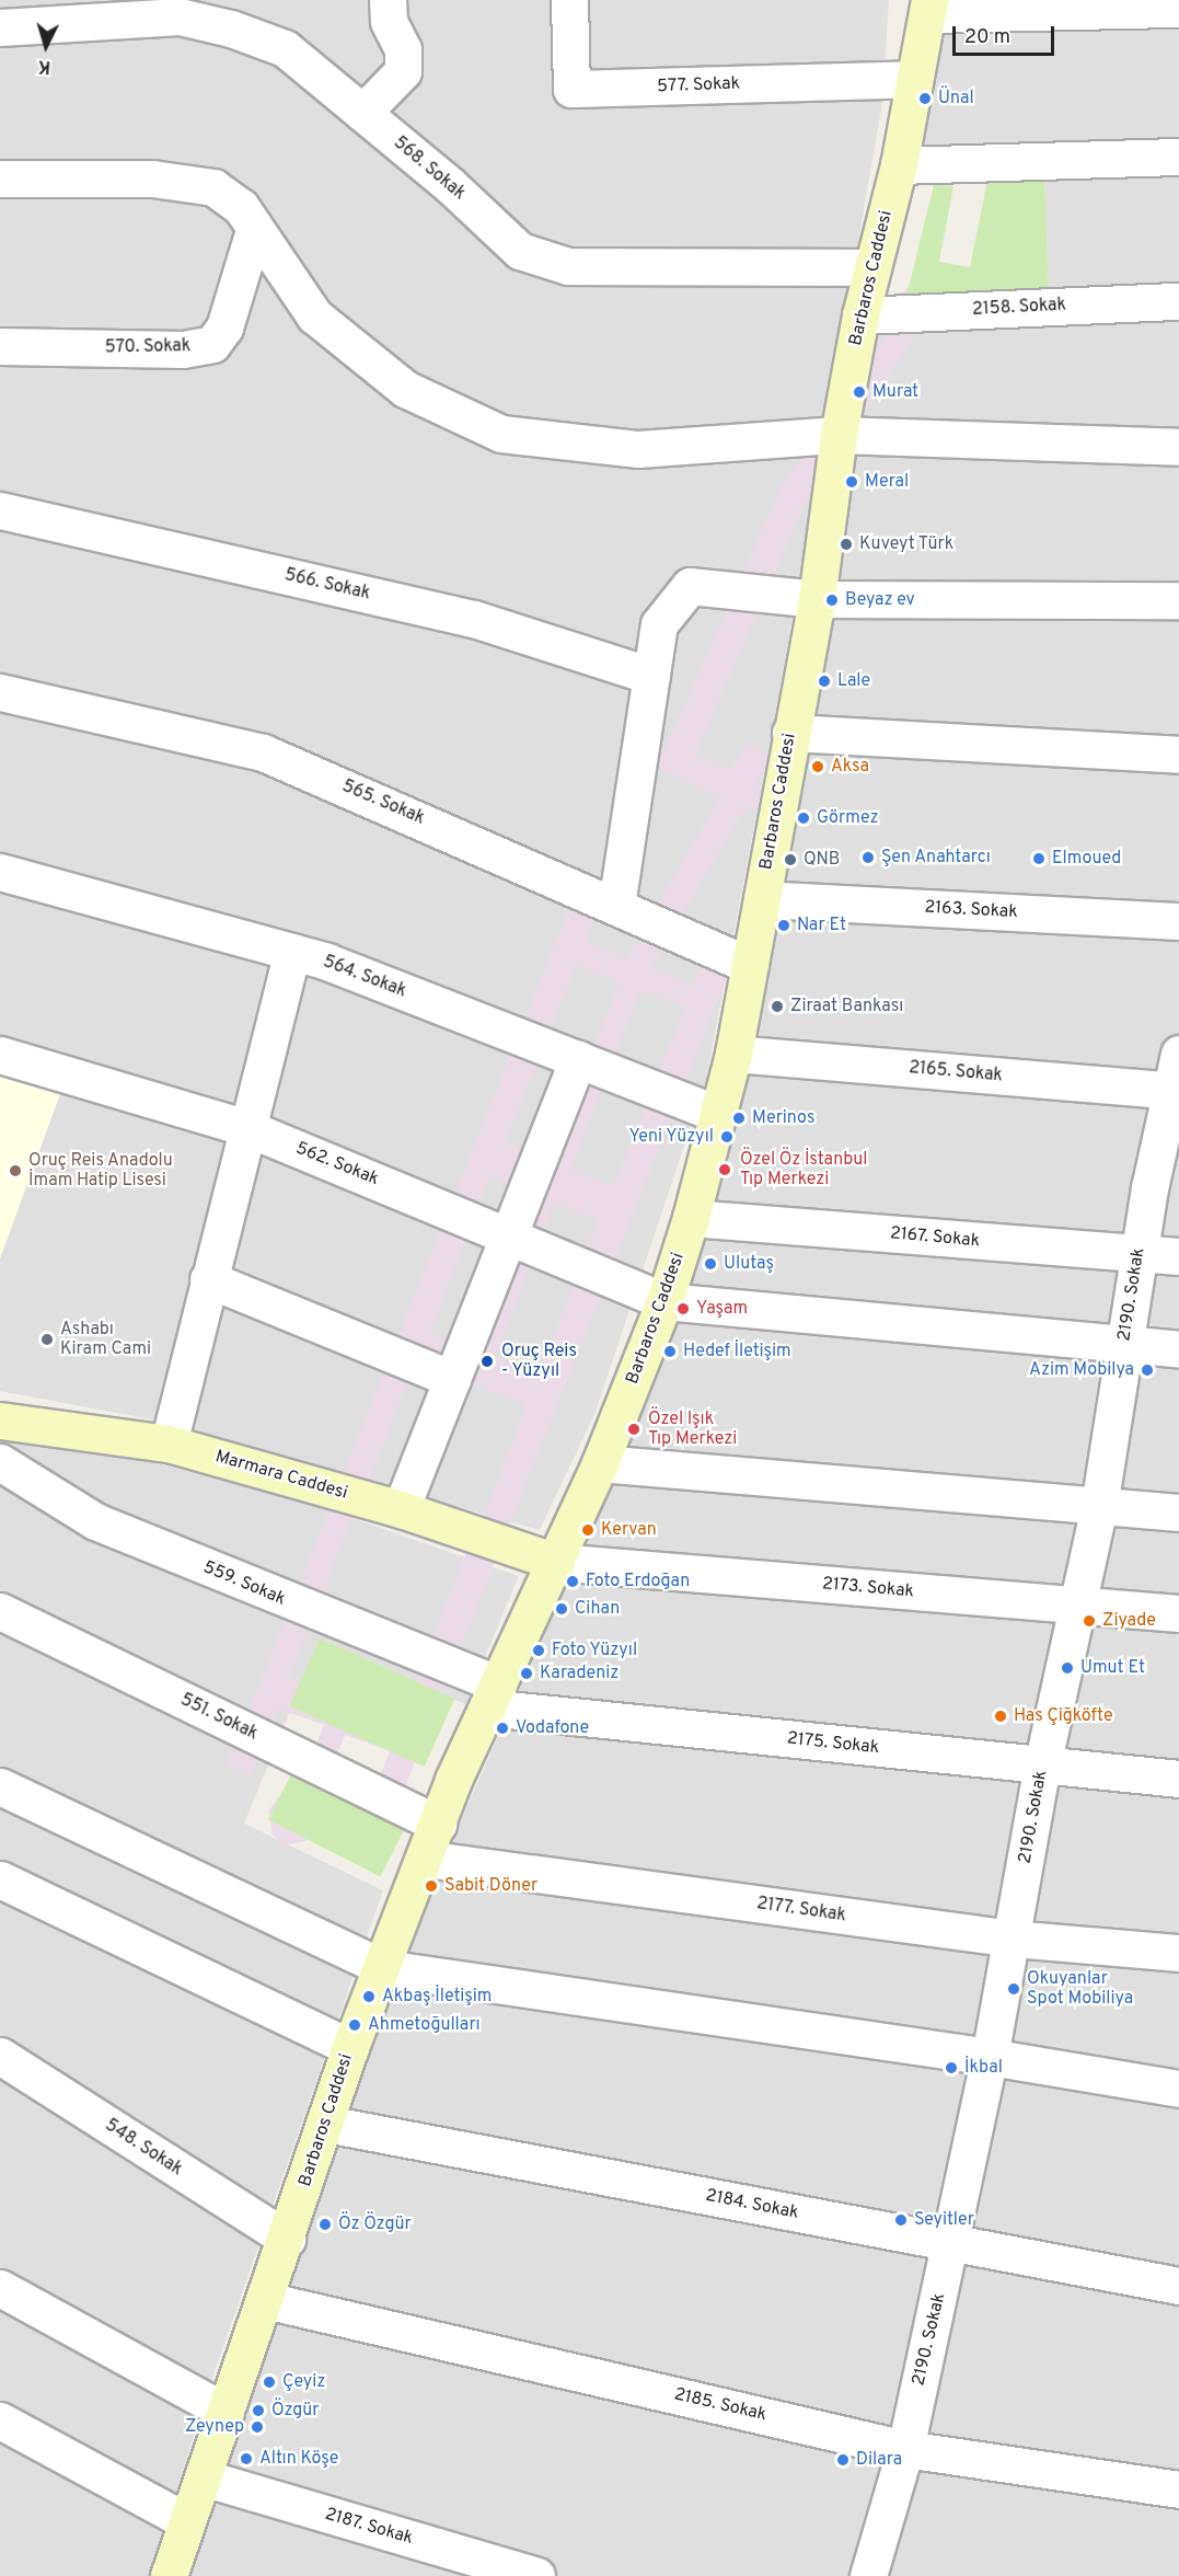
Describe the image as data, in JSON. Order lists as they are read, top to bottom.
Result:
{
  "streets": {
    "main road": ["Barbaros Caddesi", "Marmara Caddesi"],
    "street": [
      "577. Sokak",
      "568. Sokak",
      "2158. Sokak",
      "570. Sokak",
      "566. Sokak",
      "565. Sokak",
      "2163. Sokak",
      "564. Sokak",
      "2165. Sokak",
      "562. Sokak",
      "2167. Sokak",
      "2190. Sokak",
      "559. Sokak",
      "2173. Sokak",
      "551. Sokak",
      "2175. Sokak",
      "2177. Sokak",
      "548. Sokak",
      "2184. Sokak",
      "2185. Sokak",
      "2187. Sokak"
    ]
  },
  "crossings": [
    ["577. Sokak", "Barbaros Caddesi"],
    ["568. Sokak", "Barbaros Caddesi"],
    ["Barbaros Caddesi", "2158. Sokak"],
    ["Barbaros Caddesi", "565. Sokak"],
    ["Barbaros Caddesi", "2163. Sokak"],
    ["Barbaros Caddesi", "564. Sokak"],
    ["Barbaros Caddesi", "2165. Sokak"],
    ["Barbaros Caddesi", "562. Sokak"],
    ["Barbaros Caddesi", "2167. Sokak"],
    ["Barbaros Caddesi", "Marmara Caddesi"],
    ["Barbaros Caddesi", "559. Sokak"],
    ["Barbaros Caddesi", "2173. Sokak"],
    ["Barbaros Caddesi", "551. Sokak"],
    ["Barbaros Caddesi", "2175. Sokak"],
    ["Barbaros Caddesi", "2177. Sokak"],
    ["Barbaros Caddesi", "548. Sokak"],
    ["Barbaros Caddesi", "2184. Sokak"],
    ["Barbaros Caddesi", "2185. Sokak"],
    ["Barbaros Caddesi", "2187. Sokak"],
    ["2165. Sokak", "2190. Sokak"],
    ["562. Sokak", "2190. Sokak"],
    ["2167. Sokak", "2190. Sokak"],
    ["2190. Sokak", "2173. Sokak"],
    ["2190. Sokak", "2175. Sokak"],
    ["2190. Sokak", "2177. Sokak"],
    ["2190. Sokak", "2184. Sokak"],
    ["2190. Sokak", "2185. Sokak"],
    ["Marmara Caddesi", "2173. Sokak"],
    ["559. Sokak", "2175. Sokak"]
  ],
  "places": [
    "Ünal",
    "Murat",
    "Meral",
    "Kuveyt Türk",
    "Beyaz ev",
    "Lale",
    "Aksa",
    "Görmez",
    "Şen Anahtarcı",
    "Elmoued",
    "QNB",
    "Nar Et",
    "Ziraat Bankası",
    "Merinos",
    "Yeni Yüzyıl",
    "Özel Öz İstanbul Tıp Merkezi",
    "Oruç Reis Anadolu İmam Hatip Lisesi",
    "Ulutaş",
    "Yaşam",
    "Ashabı Kiram Cami",
    "Hedef İletişim",
    "Oruç Reis - Yüzyıl",
    "Azim Mobilya",
    "Özel Işık Tıp Merkezi",
    "Kervan",
    "Foto Erdoğan",
    "Cihan",
    "Ziyade",
    "Foto Yüzyıl",
    "Umut Et",
    "Karadeniz",
    "Has Çiğköfte",
    "Vodafone",
    "Sabit Döner",
    "Okuyanlar Spot Mobiliya",
    "Akbaş İletişim",
    "Ahmetoğulları",
    "İkbal",
    "Seyitler",
    "Öz Özgür",
    "Çeyiz",
    "Özgür",
    "Zeynep",
    "Altın Köşe",
    "Dilara"
  ],
  "scale_bar": "20 m",
  "north": "bottom"
}
